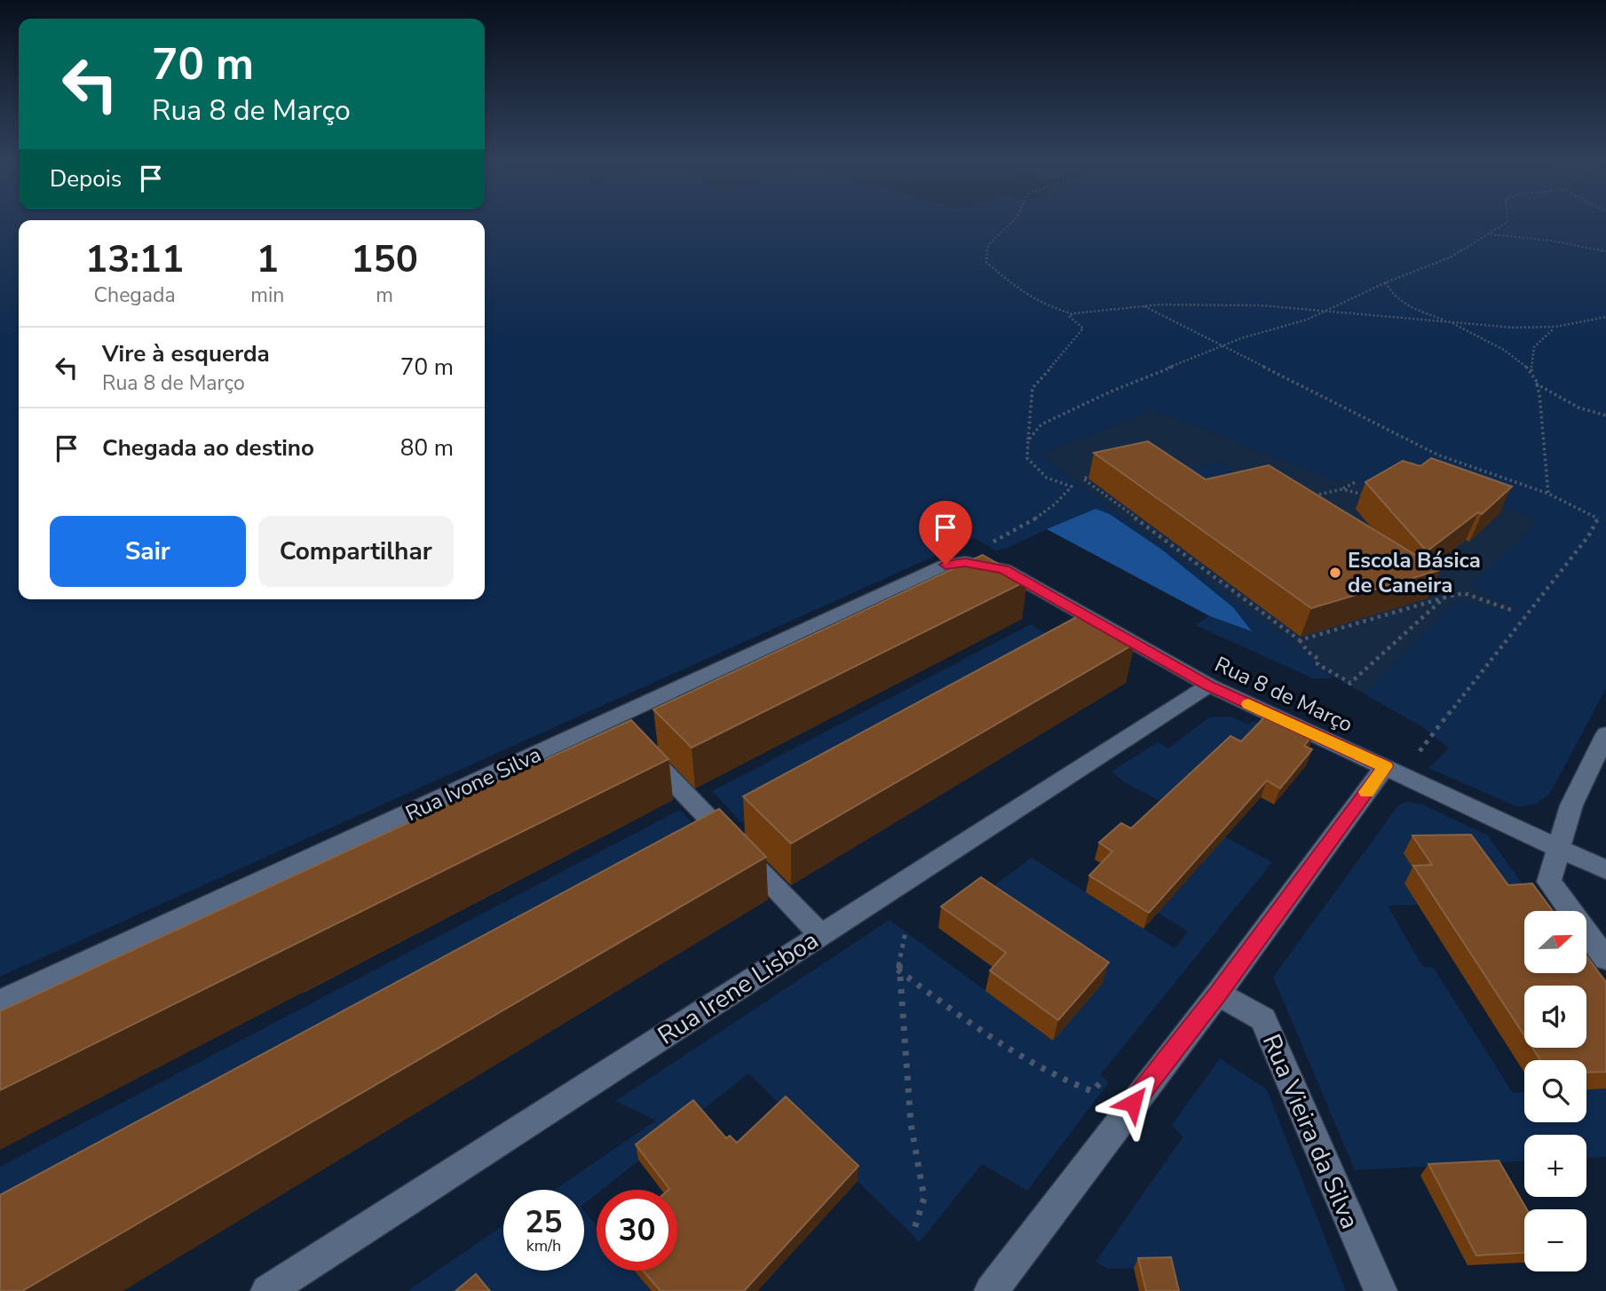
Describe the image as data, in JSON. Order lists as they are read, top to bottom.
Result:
{
  "streets": {
    "street": [
      "Rua 8 de Março",
      "Rua Ivone Silva",
      "Rua Irene Lisboa",
      "Rua Vieira da Silva"
    ]
  },
  "crossings": [
    ["Rua 8 de Março", "Rua Ivone Silva"],
    ["Rua 8 de Março", "Rua Irene Lisboa"]
  ],
  "places": ["Escola Básica de Caneira"],
  "north": "right",
  "page": {
    "turn": ["70 m", "Rua 8 de Março"],
    "then": "Depois",
    "eta": [
      "13:11",
      "Chegada",
      "1",
      "min",
      "150",
      "m"
    ],
    "list": [
      {
        "name": "Vire à esquerda",
        "note": "Rua 8 de Março",
        "value": "70 m"
      },
      {
        "name": "Chegada ao destino",
        "value": "80 m"
      }
    ],
    "buttons": ["Sair", "Compartilhar"],
    "map_buttons": ["+", "−"],
    "speed": "25 km/h",
    "limit": "30"
  }
}
